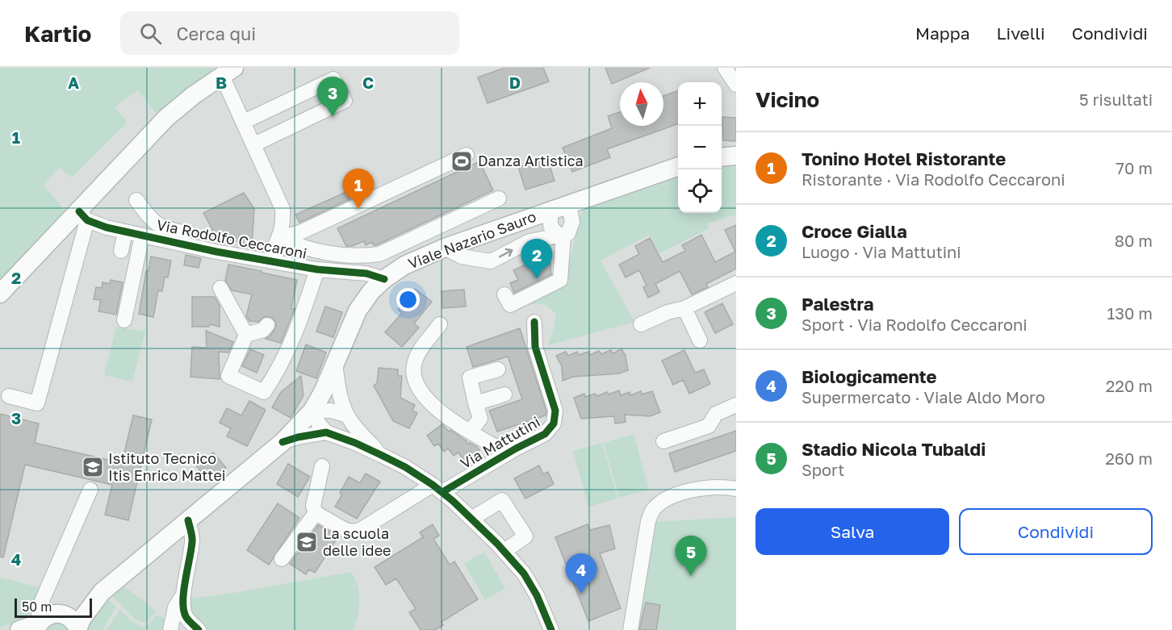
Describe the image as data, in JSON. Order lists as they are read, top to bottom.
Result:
{
  "streets": {
    "main road": ["Viale Nazario Sauro"],
    "street": ["Via Rodolfo Ceccaroni", "Via Mattutini"]
  },
  "crossings": [
    ["Via Rodolfo Ceccaroni", "Viale Nazario Sauro"]
  ],
  "places": {
    "sports": ["Danza Artistica"],
    "school or university": ["Istituto Tecnico Itis Enrico Mattei", "La scuola delle idee"]
  },
  "scale_bar": "50 m",
  "north": "top",
  "page": {
    "header": "Kartio",
    "search": "Cerca qui",
    "nav": ["Mappa", "Livelli", "Condividi"],
    "heading": ["Vicino", "5 risultati"],
    "pins": [
      "3",
      "1",
      "2",
      "5",
      "4"
    ],
    "map_buttons": ["+", "−"],
    "list": [
      {
        "mark": "1",
        "name": "Tonino Hotel Ristorante",
        "note": "Ristorante · Via Rodolfo Ceccaroni",
        "value": "70 m"
      },
      {
        "mark": "2",
        "name": "Croce Gialla",
        "note": "Luogo · Via Mattutini",
        "value": "80 m"
      },
      {
        "mark": "3",
        "name": "Palestra",
        "note": "Sport · Via Rodolfo Ceccaroni",
        "value": "130 m"
      },
      {
        "mark": "4",
        "name": "Biologicamente",
        "note": "Supermercato · Viale Aldo Moro",
        "value": "220 m"
      },
      {
        "mark": "5",
        "name": "Stadio Nicola Tubaldi",
        "note": "Sport",
        "value": "260 m"
      }
    ],
    "buttons": ["Salva", "Condividi"],
    "scale": "50 m"
  },
  "grid": {
    "columns": [
      "A",
      "B",
      "C",
      "D"
    ],
    "rows": [
      "1",
      "2",
      "3",
      "4"
    ]
  }
}
